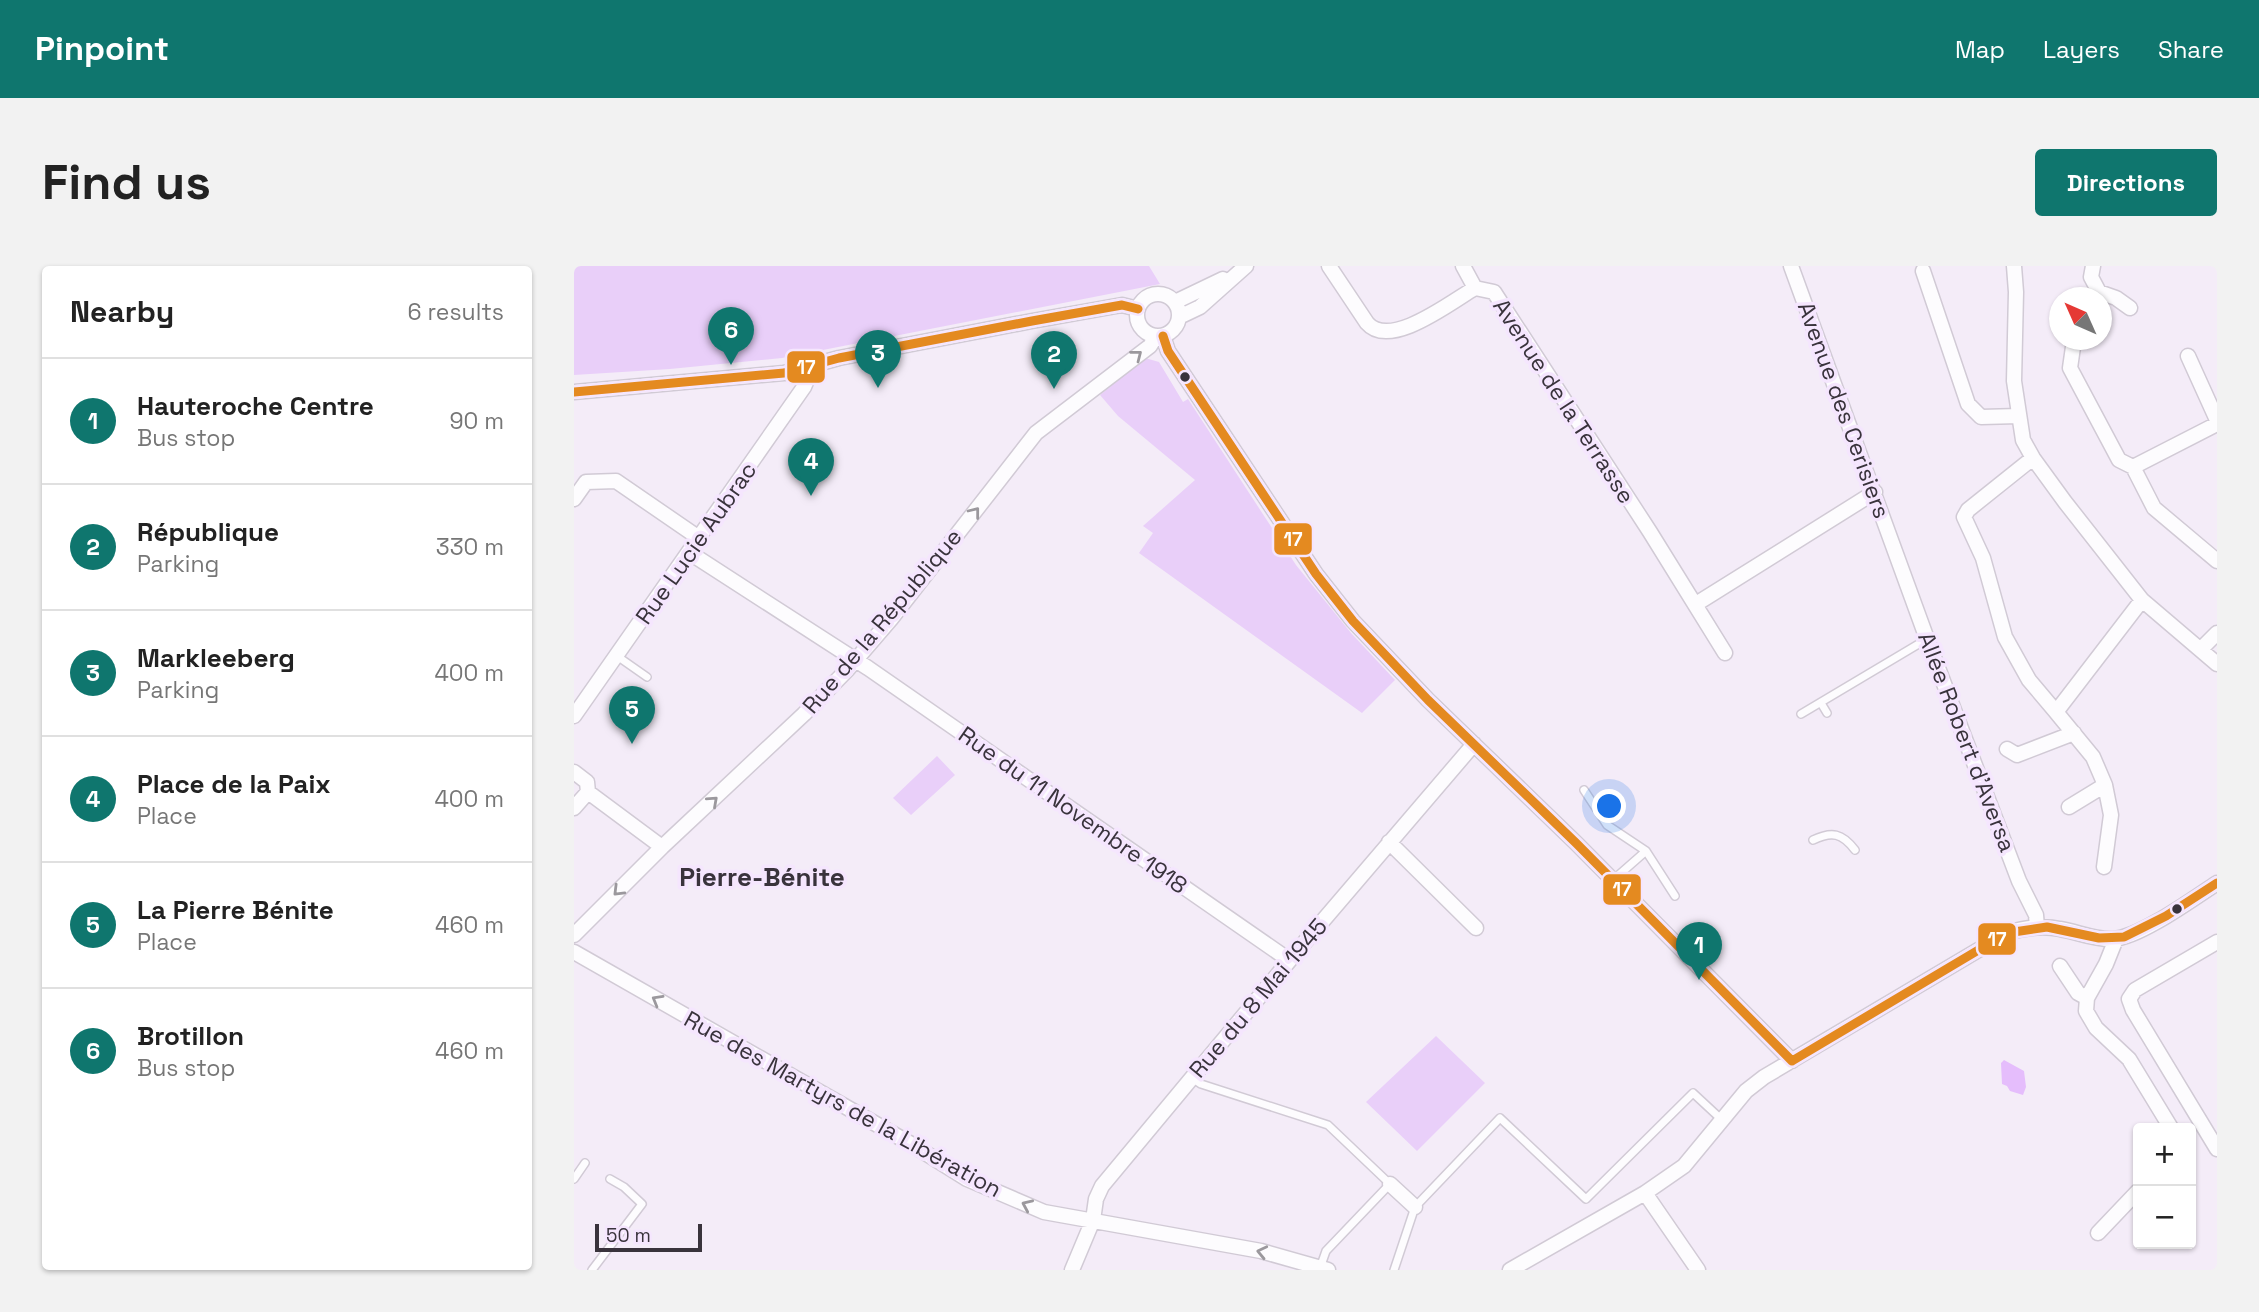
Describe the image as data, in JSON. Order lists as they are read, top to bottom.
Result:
{
  "streets": {
    "street": [
      "Avenue de la Terrasse",
      "Avenue des Cerisiers",
      "Rue Lucie Aubrac",
      "Rue de la République",
      "Allée Robert d'Aversa",
      "Rue du 11 Novembre 1918",
      "Rue du 8 Mai 1945",
      "Rue des Martyrs de la Libération"
    ]
  },
  "crossings": [
    ["Avenue des Cerisiers", "Allée Robert d'Aversa"],
    ["Rue Lucie Aubrac", "Rue du 11 Novembre 1918"],
    ["Rue de la République", "Rue du 11 Novembre 1918"],
    ["Rue du 11 Novembre 1918", "Rue du 8 Mai 1945"],
    ["Rue du 8 Mai 1945", "Rue des Martyrs de la Libération"]
  ],
  "one_way": ["Rue des Martyrs de la Libération"],
  "districts": ["Pierre-Bénite"],
  "lines": ["transit line 17"],
  "scale_bar": "50 m",
  "north": "top left",
  "page": {
    "header": "Pinpoint",
    "nav": ["Map", "Layers", "Share"],
    "buttons": "Directions",
    "title": "Find us",
    "heading": ["Nearby", "6 results"],
    "pins": [
      "6",
      "3",
      "2",
      "4",
      "5",
      "1"
    ],
    "list": [
      {
        "mark": "1",
        "name": "Hauteroche Centre",
        "note": "Bus stop",
        "value": "90 m"
      },
      {
        "mark": "2",
        "name": "République",
        "note": "Parking",
        "value": "330 m"
      },
      {
        "mark": "3",
        "name": "Markleeberg",
        "note": "Parking",
        "value": "400 m"
      },
      {
        "mark": "4",
        "name": "Place de la Paix",
        "note": "Place",
        "value": "400 m"
      },
      {
        "mark": "5",
        "name": "La Pierre Bénite",
        "note": "Place",
        "value": "460 m"
      },
      {
        "mark": "6",
        "name": "Brotillon",
        "note": "Bus stop",
        "value": "460 m"
      }
    ],
    "map_buttons": ["+", "−"],
    "scale": "50 m"
  }
}
